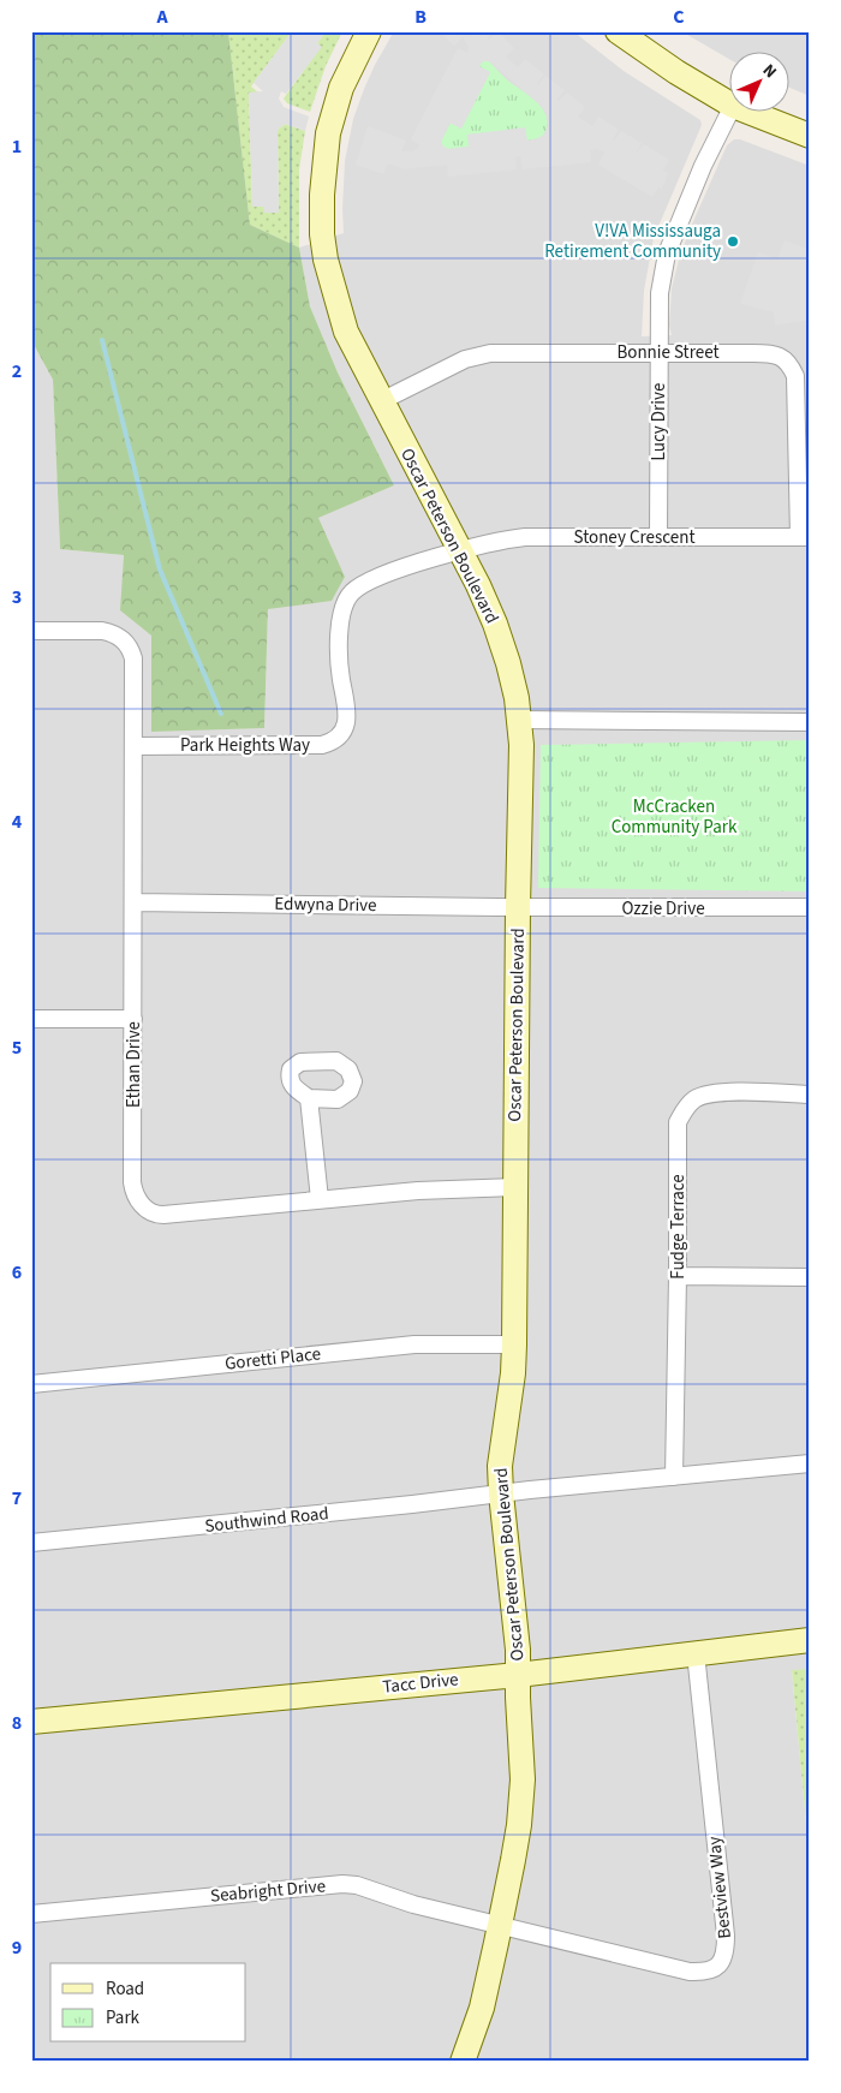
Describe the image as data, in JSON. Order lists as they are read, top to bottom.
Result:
{
  "streets": {
    "street": [
      "Bonnie Street",
      "Lucy Drive",
      "Oscar Peterson Boulevard",
      "Stoney Crescent",
      "Park Heights Way",
      "Edwyna Drive",
      "Ozzie Drive",
      "Ethan Drive",
      "Fudge Terrace",
      "Goretti Place",
      "Southwind Road",
      "Tacc Drive",
      "Bestview Way",
      "Seabright Drive"
    ]
  },
  "crossings": [
    ["Bonnie Street", "Lucy Drive"],
    ["Bonnie Street", "Oscar Peterson Boulevard"],
    ["Bonnie Street", "Stoney Crescent"],
    ["Lucy Drive", "Stoney Crescent"],
    ["Oscar Peterson Boulevard", "Stoney Crescent"],
    ["Oscar Peterson Boulevard", "Park Heights Way"],
    ["Oscar Peterson Boulevard", "Edwyna Drive"],
    ["Oscar Peterson Boulevard", "Ozzie Drive"],
    ["Oscar Peterson Boulevard", "Ethan Drive"],
    ["Oscar Peterson Boulevard", "Goretti Place"],
    ["Oscar Peterson Boulevard", "Southwind Road"],
    ["Oscar Peterson Boulevard", "Tacc Drive"],
    ["Oscar Peterson Boulevard", "Bestview Way"],
    ["Oscar Peterson Boulevard", "Seabright Drive"],
    ["Stoney Crescent", "Park Heights Way"],
    ["Park Heights Way", "Ethan Drive"],
    ["Edwyna Drive", "Ozzie Drive"],
    ["Edwyna Drive", "Ethan Drive"],
    ["Tacc Drive", "Bestview Way"],
    ["Bestview Way", "Seabright Drive"]
  ],
  "parks": ["McCracken Community Park"],
  "places": ["V!VA Mississauga Retirement Community"],
  "legend": ["Road", "Park"],
  "north": "top right",
  "grid": {
    "columns": ["A", "B", "C"],
    "rows": [
      "1",
      "2",
      "3",
      "4",
      "5",
      "6",
      "7",
      "8",
      "9"
    ]
  }
}
